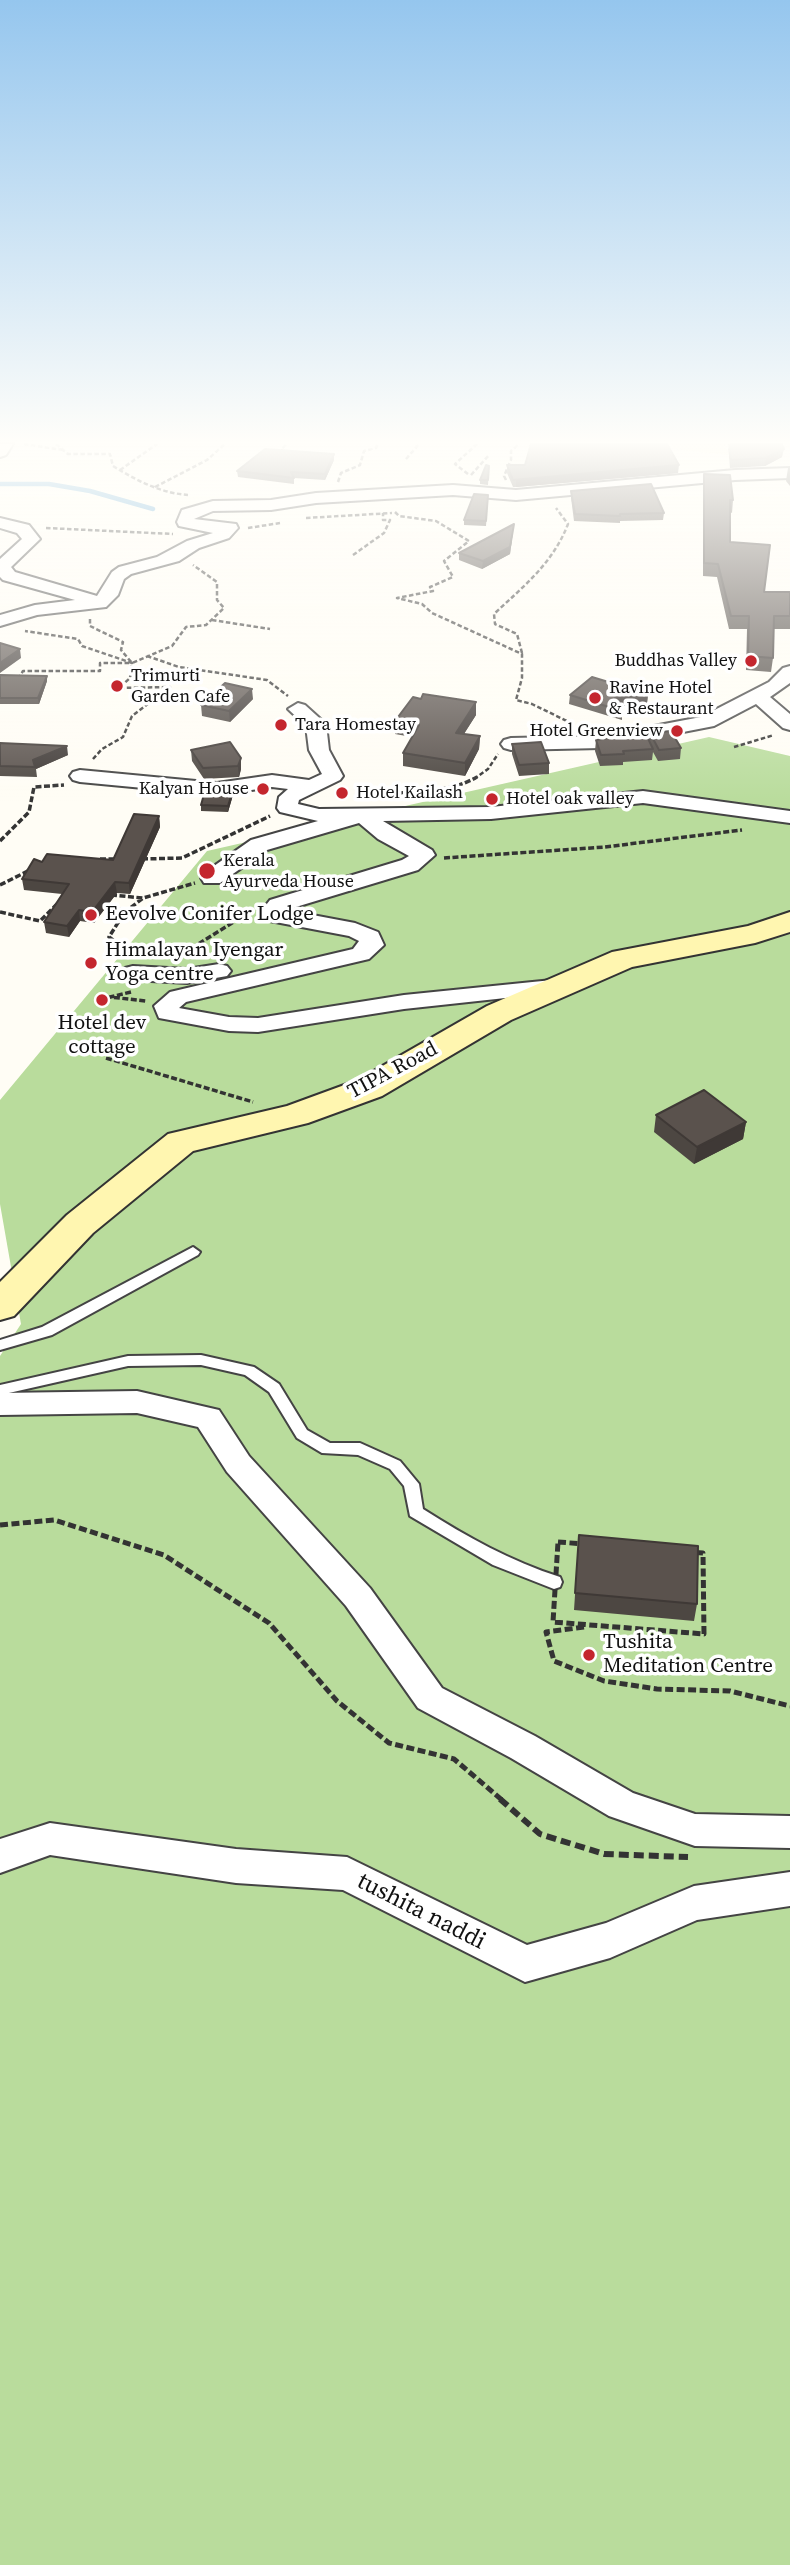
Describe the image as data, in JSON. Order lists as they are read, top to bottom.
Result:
{
  "streets": {
    "street": ["TIPA Road", "tushita naddi"]
  },
  "places": [
    "Buddhas Valley",
    "Trimurti Garden Cafe",
    "Ravine Hotel & Restaurant",
    "Tara Homestay",
    "Hotel Greenview",
    "Kalyan House",
    "Hotel Kailash",
    "Hotel oak valley",
    "Kerala Ayurveda House",
    "Eevolve Conifer Lodge",
    "Himalayan Iyengar Yoga centre",
    "Hotel dev cottage",
    "Tushita Meditation Centre"
  ]
}
